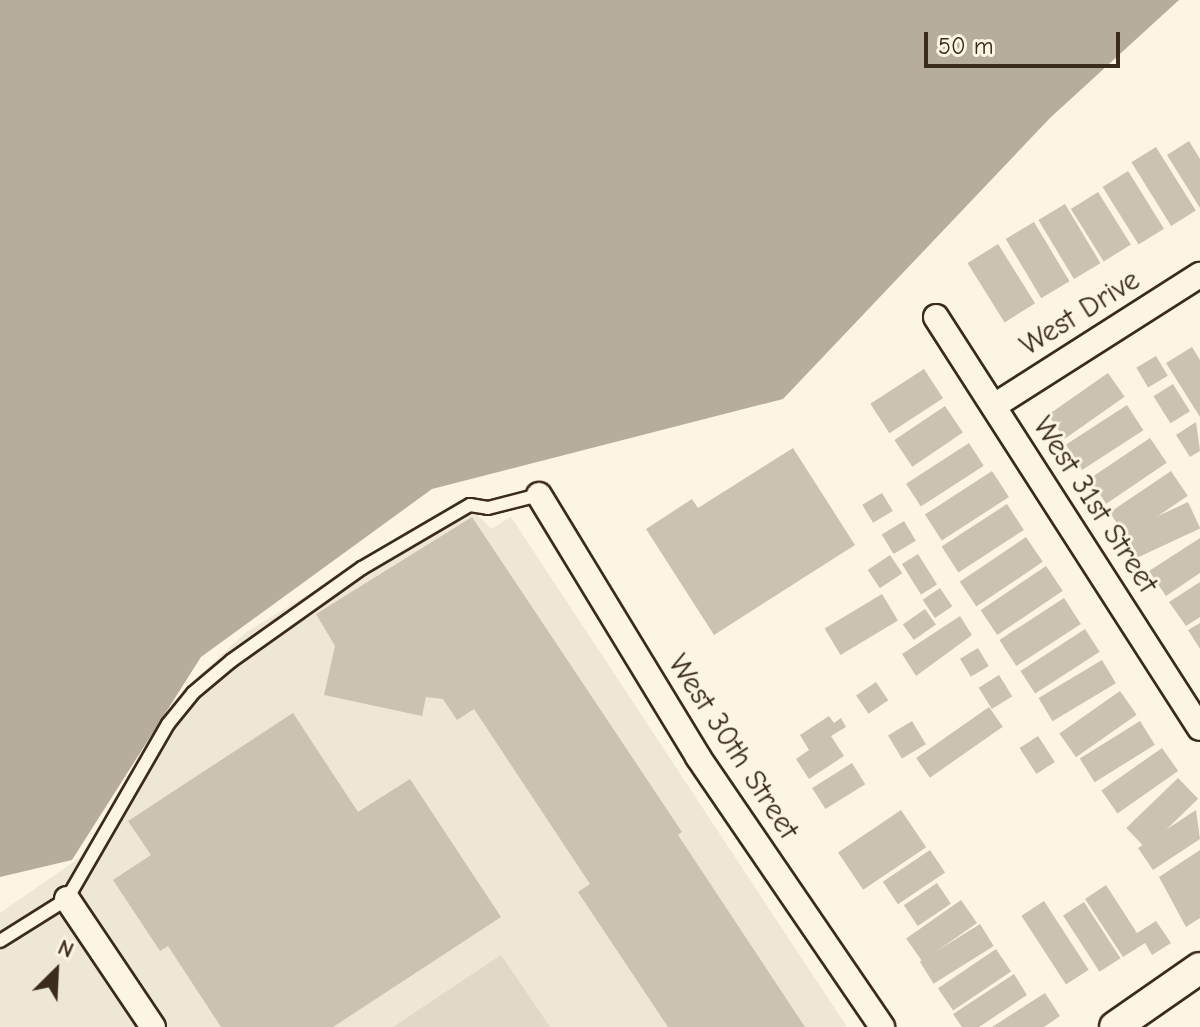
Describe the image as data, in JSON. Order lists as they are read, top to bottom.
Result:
{
  "streets": {
    "street": ["West Drive", "West 31st Street", "West 30th Street"]
  },
  "crossings": [
    ["West Drive", "West 31st Street"]
  ],
  "scale_bar": "50 m",
  "north": "top right"
}
